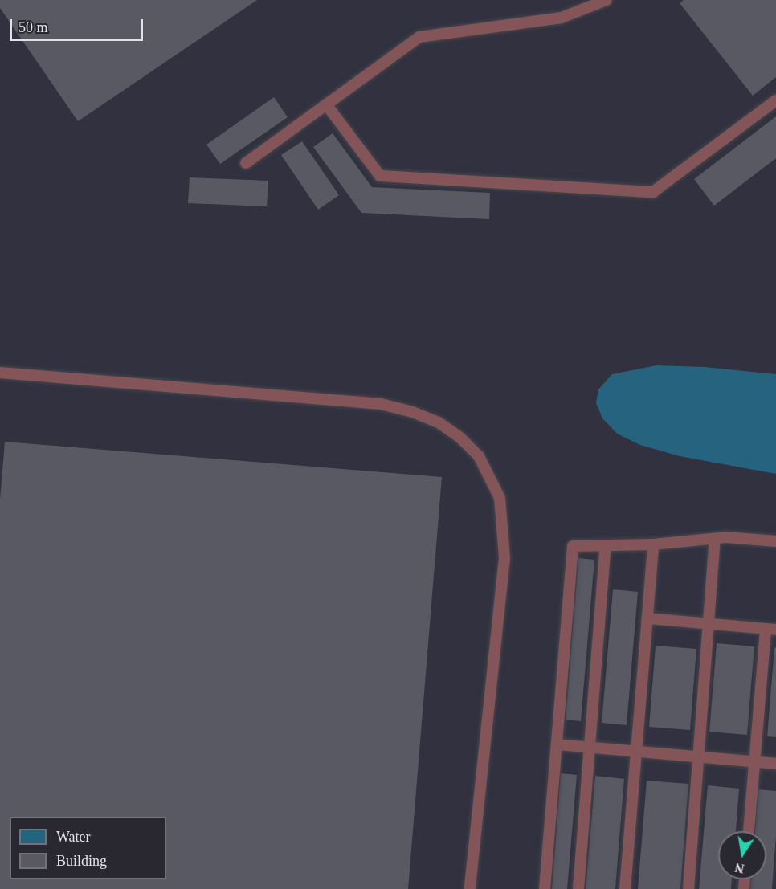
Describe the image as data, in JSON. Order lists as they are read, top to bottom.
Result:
{
  "legend": ["Water", "Building"],
  "scale_bar": "50 m",
  "north": "bottom"
}
